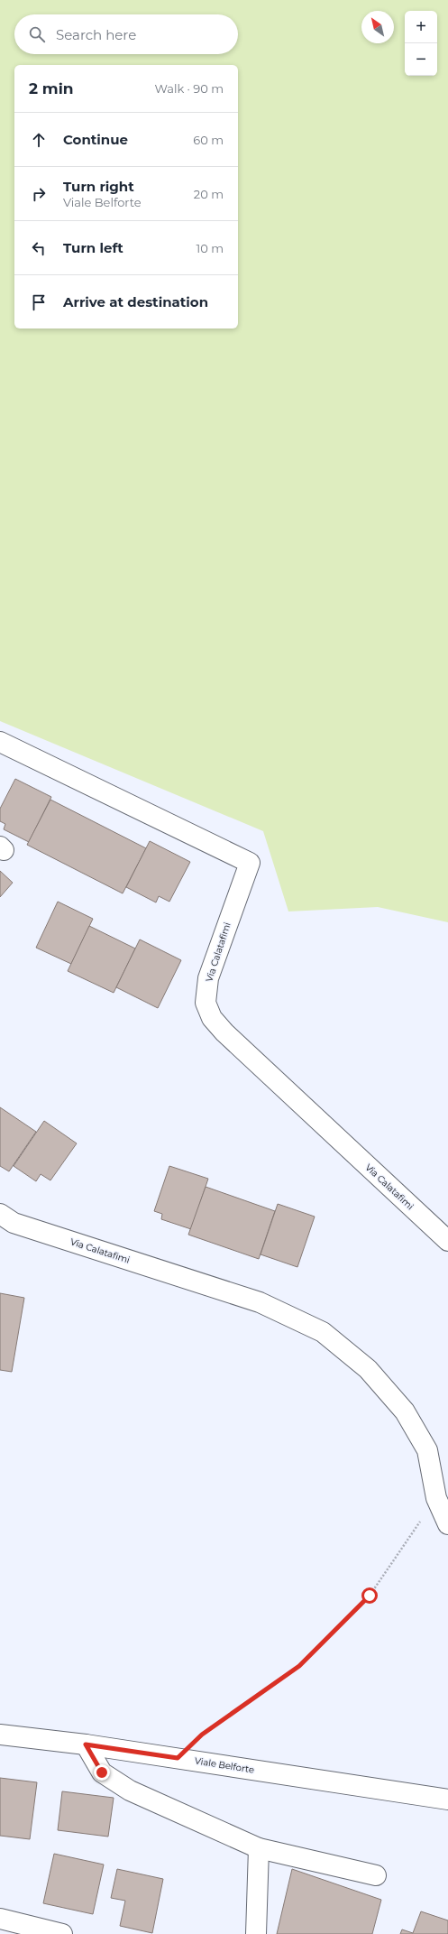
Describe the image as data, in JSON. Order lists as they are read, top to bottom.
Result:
{
  "streets": {
    "street": ["Via Calatafimi", "Viale Belforte"]
  },
  "north": "top left",
  "page": {
    "map_buttons": ["+", "−"],
    "search": "Search here",
    "heading": ["2 min", "Walk · 90 m"],
    "list": [
      ["Continue", "60 m"],
      ["Turn right", "Viale Belforte", "20 m"],
      ["Turn left", "10 m"],
      "Arrive at destination"
    ]
  }
}
